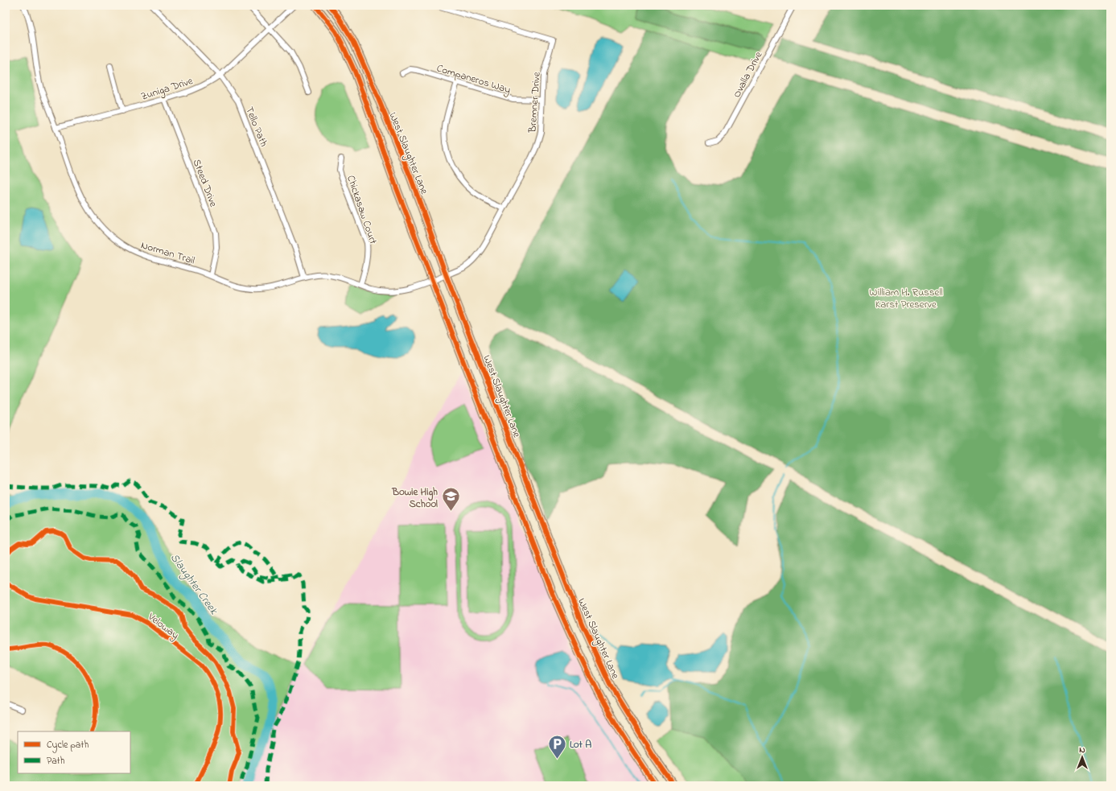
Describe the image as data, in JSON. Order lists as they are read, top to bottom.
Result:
{
  "streets": {
    "main road": ["West Slaughter Lane"],
    "street": [
      "Ovalla Drive",
      "Companeros Way",
      "Zuniga Drive",
      "Bremner Drive",
      "Tello Path",
      "Steed Drive",
      "Chickasaw Court",
      "Norman Trail"
    ],
    "cycle path": ["Veloway"]
  },
  "crossings": [
    ["Companeros Way", "Bremner Drive"],
    ["Zuniga Drive", "Tello Path"],
    ["Zuniga Drive", "Steed Drive"],
    ["Zuniga Drive", "Norman Trail"],
    ["Bremner Drive", "West Slaughter Lane"],
    ["Bremner Drive", "Norman Trail"],
    ["Tello Path", "Norman Trail"],
    ["West Slaughter Lane", "Norman Trail"],
    ["Steed Drive", "Norman Trail"],
    ["Chickasaw Court", "Norman Trail"]
  ],
  "water": ["Slaughter Creek"],
  "parks": ["William H. Russell Karst Preserve"],
  "places": {
    "school or university": ["Bowie High School"],
    "parking": ["Lot A"]
  },
  "legend": ["Cycle path", "Path"],
  "north": "top"
}
